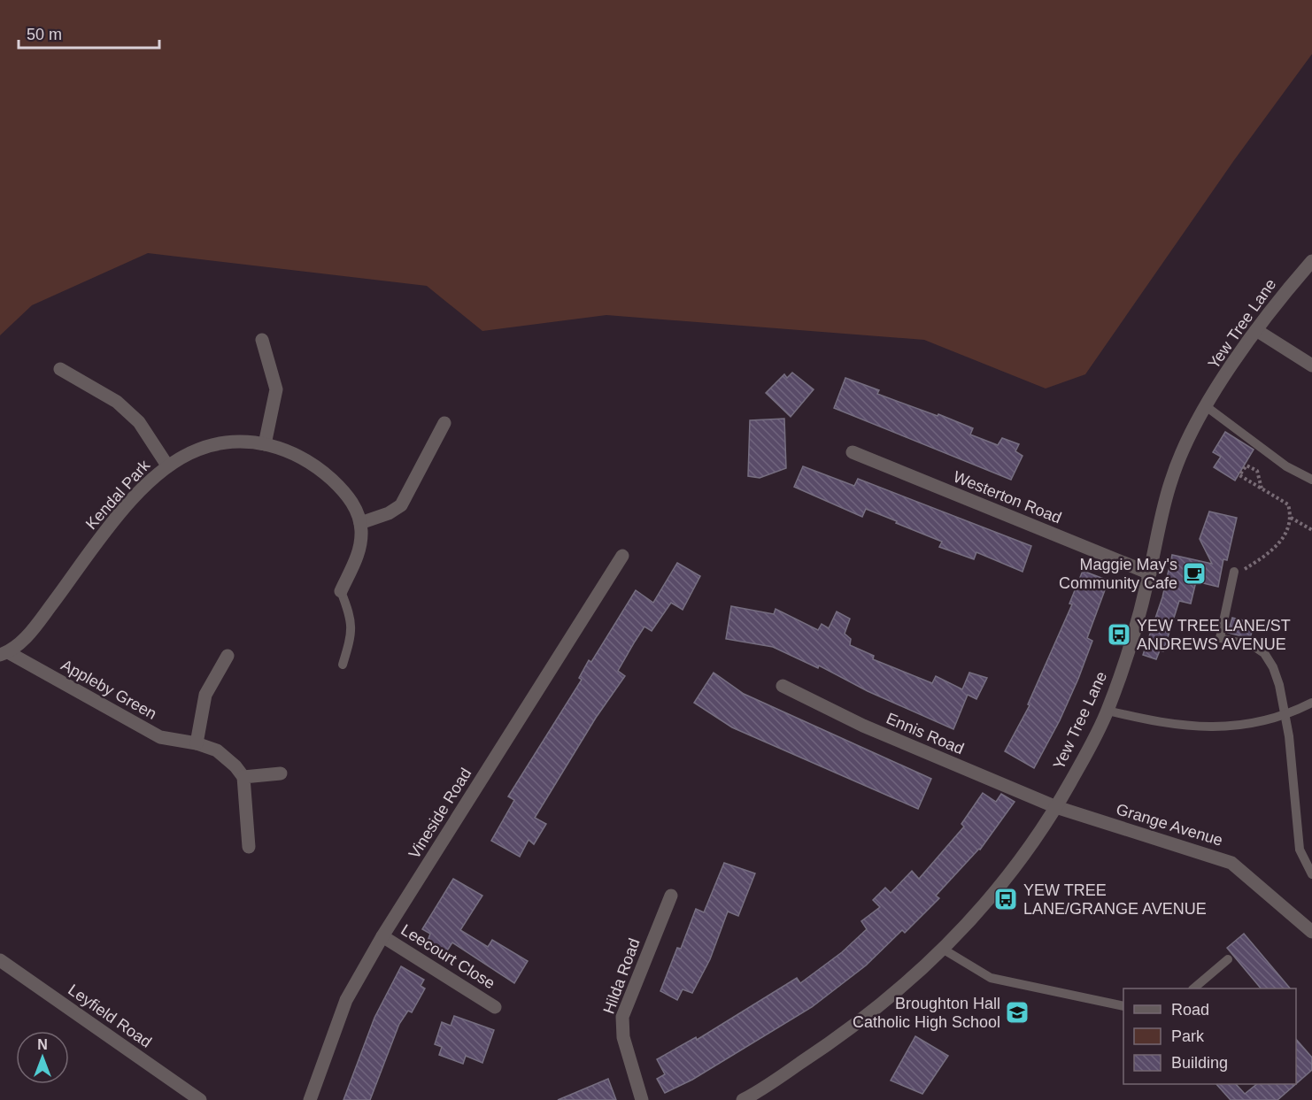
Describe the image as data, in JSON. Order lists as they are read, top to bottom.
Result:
{
  "streets": {
    "street": [
      "Yew Tree Lane",
      "Kendal Park",
      "Westerton Road",
      "Appleby Green",
      "Ennis Road",
      "Vineside Road",
      "Grange Avenue",
      "Leecourt Close",
      "Hilda Road",
      "Leyfield Road"
    ]
  },
  "crossings": [
    ["Yew Tree Lane", "Westerton Road"],
    ["Yew Tree Lane", "Ennis Road"],
    ["Yew Tree Lane", "Grange Avenue"],
    ["Kendal Park", "Appleby Green"],
    ["Ennis Road", "Grange Avenue"],
    ["Vineside Road", "Leecourt Close"]
  ],
  "places": {
    "cafe": ["Maggie May's Community Cafe"],
    "bus stop": ["YEW TREE LANE/ST ANDREWS AVENUE", "YEW TREE LANE/GRANGE AVENUE"],
    "school or university": ["Broughton Hall Catholic High School"]
  },
  "legend": ["Road", "Park", "Building"],
  "scale_bar": "50 m",
  "north": "top"
}
